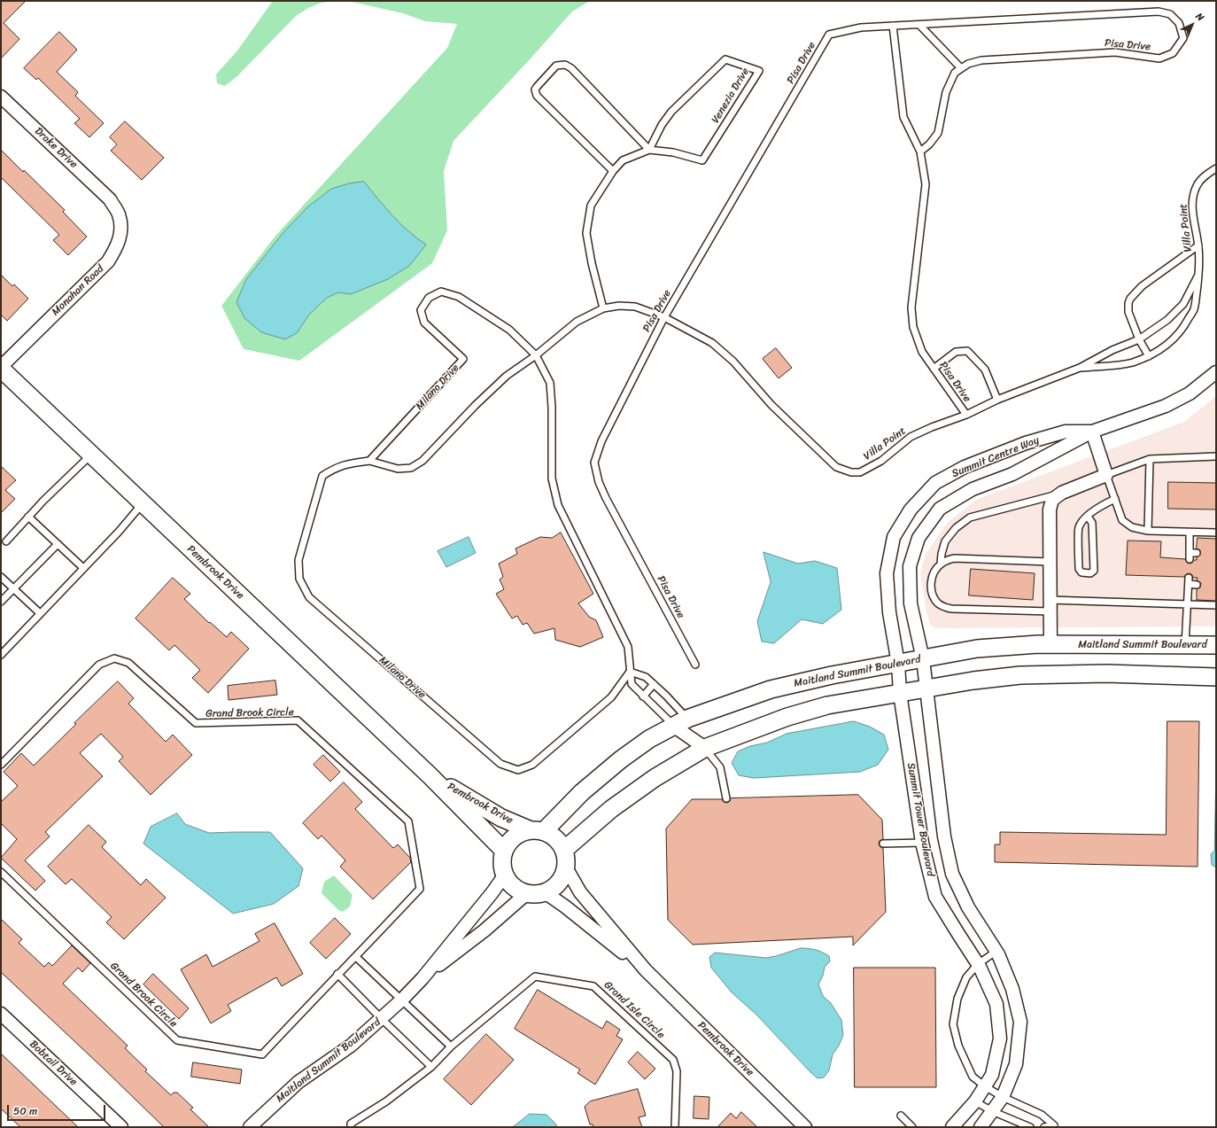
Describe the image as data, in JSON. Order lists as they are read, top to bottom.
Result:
{
  "streets": {
    "street": [
      "Drake Drive",
      "Monahan Road",
      "Milano Drive",
      "Summit Centre Way",
      "Pembrook Drive",
      "Maitland Summit Boulevard",
      "Summit Tower Boulevard",
      "Bobtail Drive"
    ],
    "lane": [
      "Pisa Drive",
      "Venezia Drive",
      "Villa Point",
      "Grand Brook Circle",
      "Grand Isle Circle"
    ]
  },
  "crossings": [
    ["Pisa Drive", "Villa Point"],
    ["Pisa Drive", "Milano Drive"],
    ["Venezia Drive", "Milano Drive"],
    ["Drake Drive", "Monahan Road"],
    ["Villa Point", "Milano Drive"],
    ["Monahan Road", "Pembrook Drive"],
    ["Milano Drive", "Maitland Summit Boulevard"],
    ["Summit Centre Way", "Maitland Summit Boulevard"],
    ["Summit Centre Way", "Summit Tower Boulevard"],
    ["Pembrook Drive", "Maitland Summit Boulevard"]
  ],
  "scale_bar": "50 m",
  "north": "top right"
}
